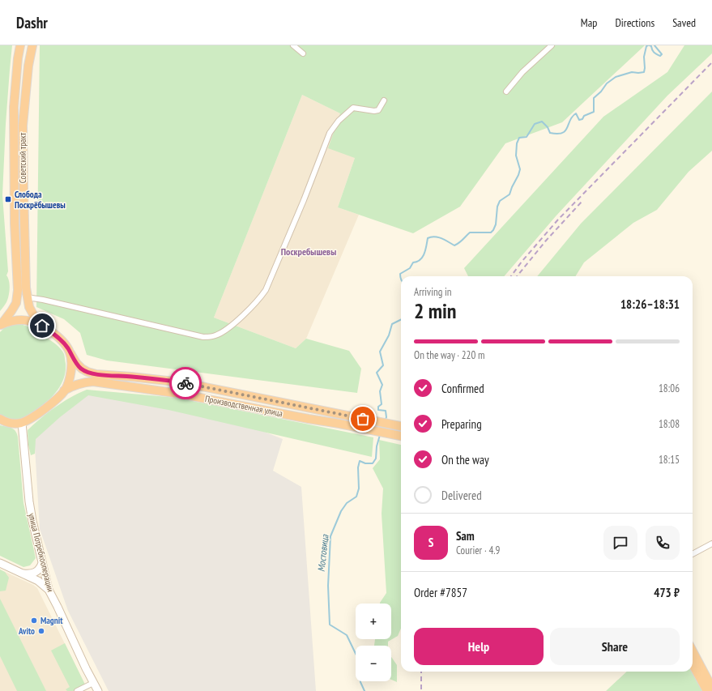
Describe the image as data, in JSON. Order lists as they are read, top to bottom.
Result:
{
  "streets": {
    "highway": ["Советский тракт", "Производственная улица"],
    "main road": ["улица Потребкооперации"]
  },
  "crossings": [
    ["Советский тракт", "Производственная улица"]
  ],
  "districts": ["Поскребышевы"],
  "water": ["Мостовица"],
  "places": {
    "transit": ["Слобода Поскрёбышевы"],
    "other": ["Magnit", "Avito"]
  },
  "page": {
    "header": "Dashr",
    "nav": ["Map", "Directions", "Saved"],
    "heading": ["2 min", "Arriving in", "18:26–18:31"],
    "panel": [
      "Sam",
      "Courier · 4.9",
      "Order #7857",
      "473 ₽"
    ],
    "bar": "On the way · 220 m",
    "list": [
      ["Confirmed", "18:06"],
      ["Preparing", "18:08"],
      ["On the way", "18:15"],
      "Delivered"
    ],
    "round": "S",
    "map_buttons": ["+", "−"],
    "buttons": ["Help", "Share"]
  }
}
